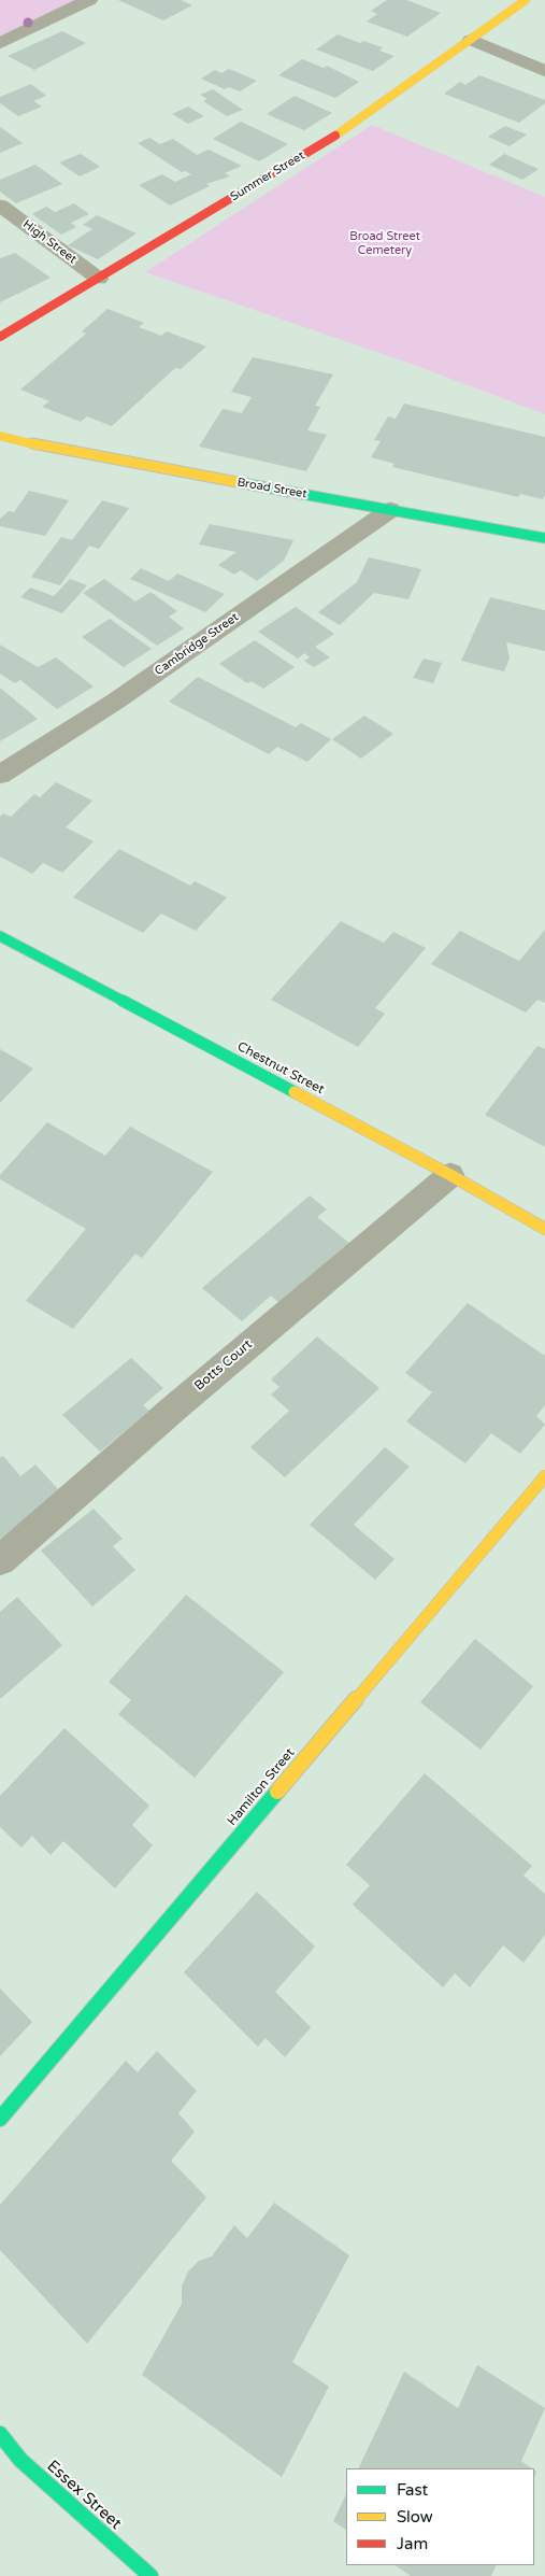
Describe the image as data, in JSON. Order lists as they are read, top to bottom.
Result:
{
  "streets": {
    "street": [
      "Summer Street",
      "High Street",
      "Broad Street",
      "Cambridge Street",
      "Chestnut Street",
      "Botts Court",
      "Hamilton Street",
      "Essex Street"
    ]
  },
  "crossings": [
    ["Summer Street", "High Street"],
    ["Broad Street", "Cambridge Street"],
    ["Chestnut Street", "Botts Court"]
  ],
  "parks": ["Broad Street Cemetery"],
  "legend": ["Fast", "Slow", "Jam"]
}
